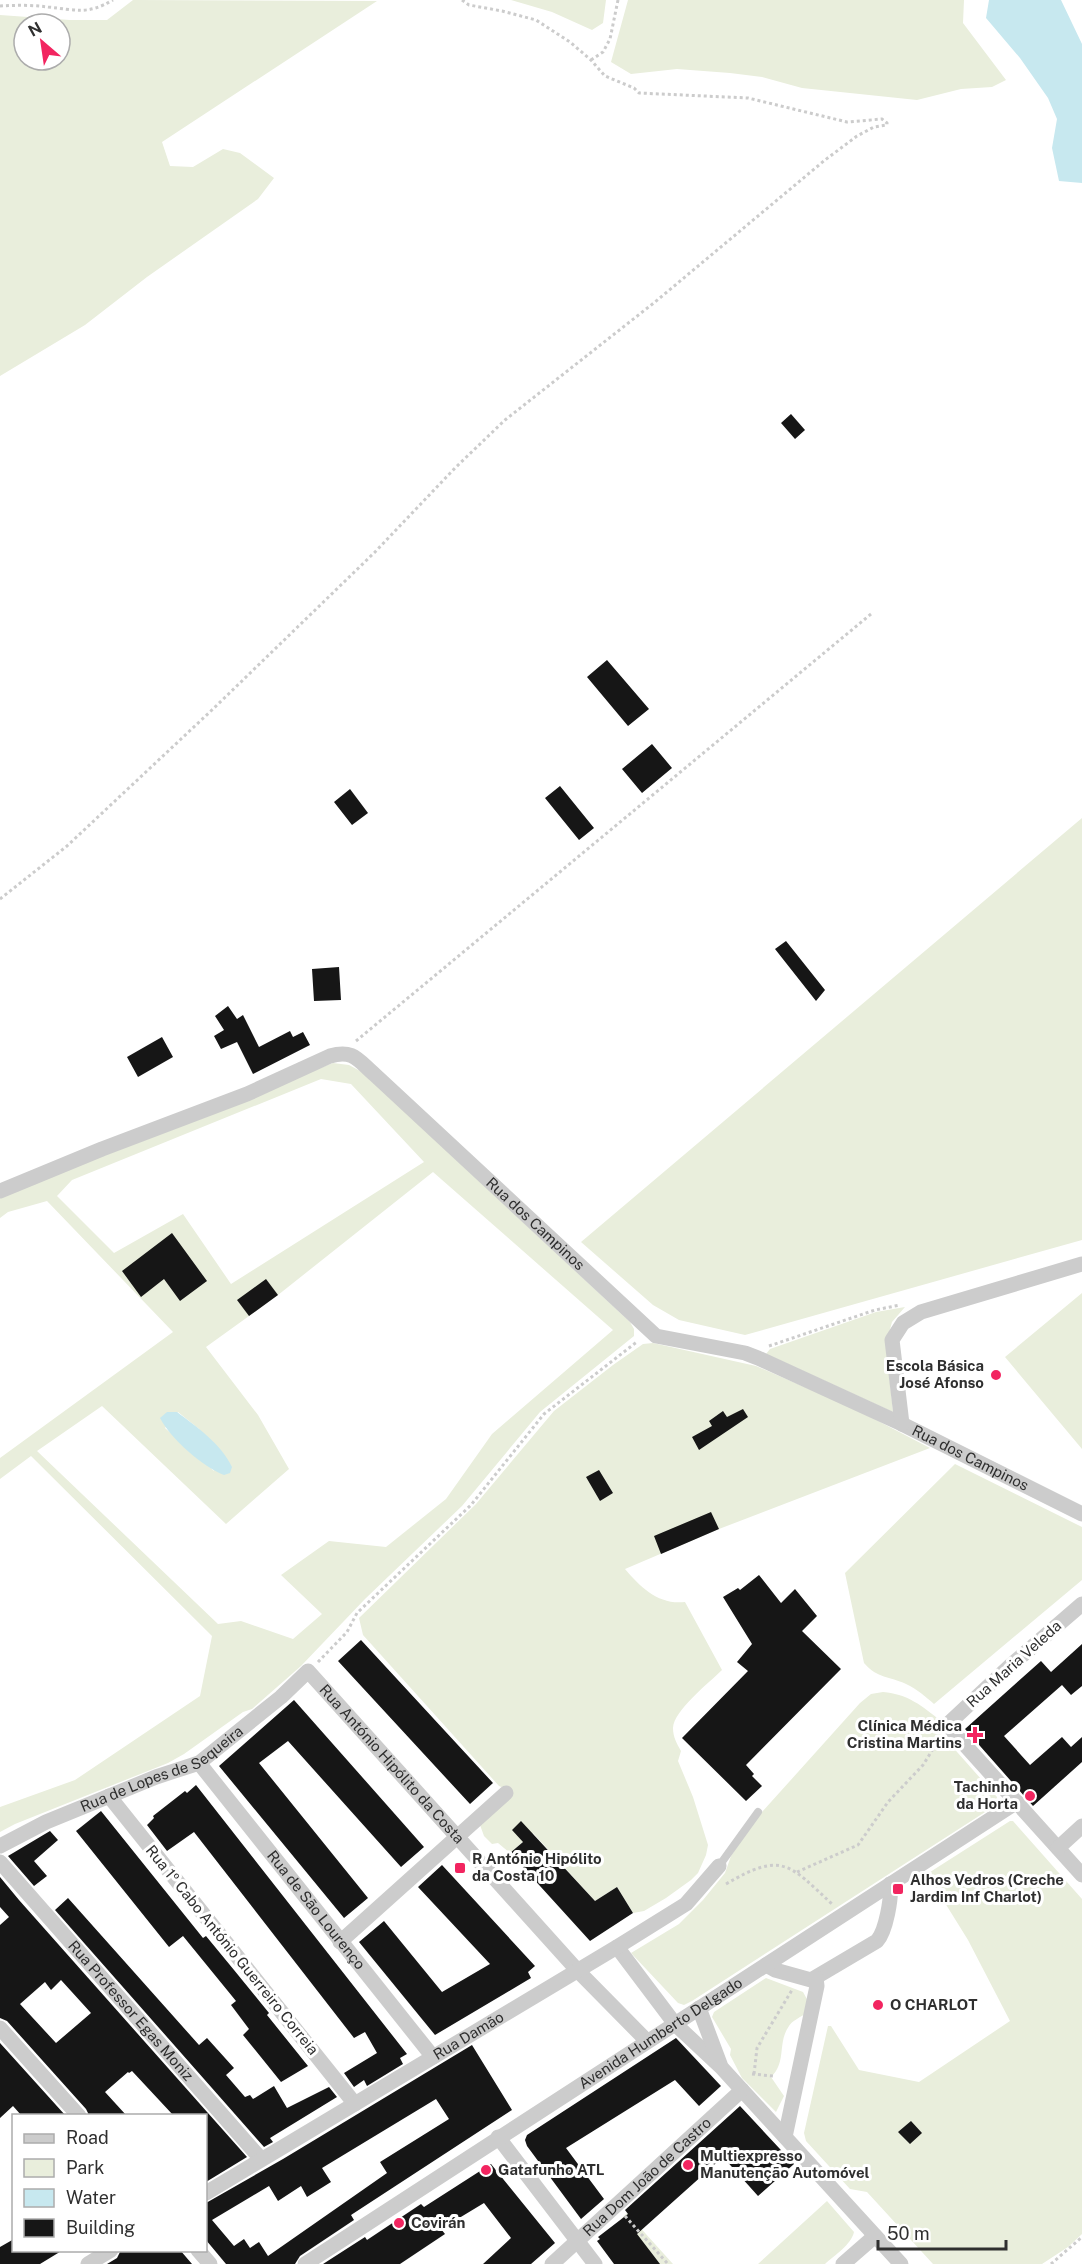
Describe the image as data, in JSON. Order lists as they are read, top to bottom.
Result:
{
  "streets": {
    "street": [
      "Rua dos Campinos",
      "Rua Maria Veleda",
      "Rua António Hipólito da Costa",
      "Rua de Lopes de Sequeira",
      "Rua de São Lourenço",
      "Rua 1º Cabo António Guerreiro Correia",
      "Rua Professor Egas Moniz",
      "Avenida Humberto Delgado",
      "Rua Damão",
      "Rua Dom João de Castro"
    ]
  },
  "crossings": [
    ["Rua António Hipólito da Costa", "Rua de Lopes de Sequeira"],
    ["Rua António Hipólito da Costa", "Avenida Humberto Delgado"],
    ["Rua António Hipólito da Costa", "Rua Damão"],
    ["Rua de Lopes de Sequeira", "Rua de São Lourenço"],
    ["Rua de Lopes de Sequeira", "Rua 1º Cabo António Guerreiro Correia"],
    ["Rua de São Lourenço", "Rua Damão"],
    ["Rua 1º Cabo António Guerreiro Correia", "Rua Damão"],
    ["Rua Professor Egas Moniz", "Rua Damão"]
  ],
  "places": {
    "other": [
      "Escola Básica José Afonso",
      "Tachinho da Horta",
      "O CHARLOT",
      "Multiexpresso Manutenção Automóvel",
      "Gatafunho ATL",
      "Covirán"
    ],
    "health": ["Clínica Médica Cristina Martins"],
    "transit": ["R António Hipólito da Costa 10", "Alhos Vedros (Creche Jardim Inf Charlot)"]
  },
  "legend": [
    "Road",
    "Park",
    "Water",
    "Building"
  ],
  "scale_bar": "50 m",
  "north": "top left"
}
